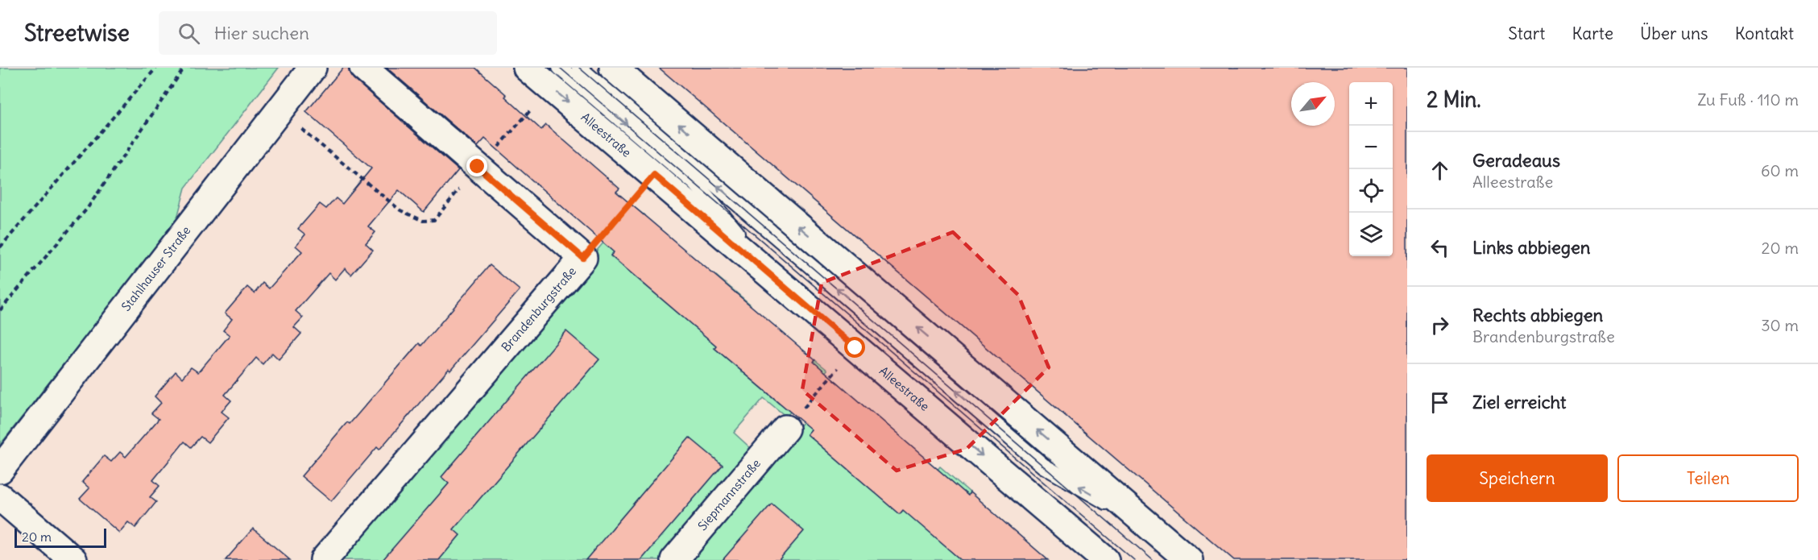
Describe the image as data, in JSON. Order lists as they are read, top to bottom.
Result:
{
  "streets": {
    "main road": [
      "Alleestraße",
      "Stahlhauser Straße",
      "Brandenburgstraße",
      "Siepmannstraße"
    ]
  },
  "scale_bar": "20 m",
  "north": "top right",
  "page": {
    "header": "Streetwise",
    "search": "Hier suchen",
    "nav": [
      "Start",
      "Karte",
      "Über uns",
      "Kontakt"
    ],
    "heading": ["2 Min.", "Zu Fuß · 110 m"],
    "map_buttons": ["+", "−"],
    "list": [
      ["Geradeaus", "Alleestraße", "60 m"],
      ["Links abbiegen", "20 m"],
      ["Rechts abbiegen", "Brandenburgstraße", "30 m"],
      "Ziel erreicht"
    ],
    "buttons": ["Speichern", "Teilen"],
    "scale": "20 m"
  }
}
